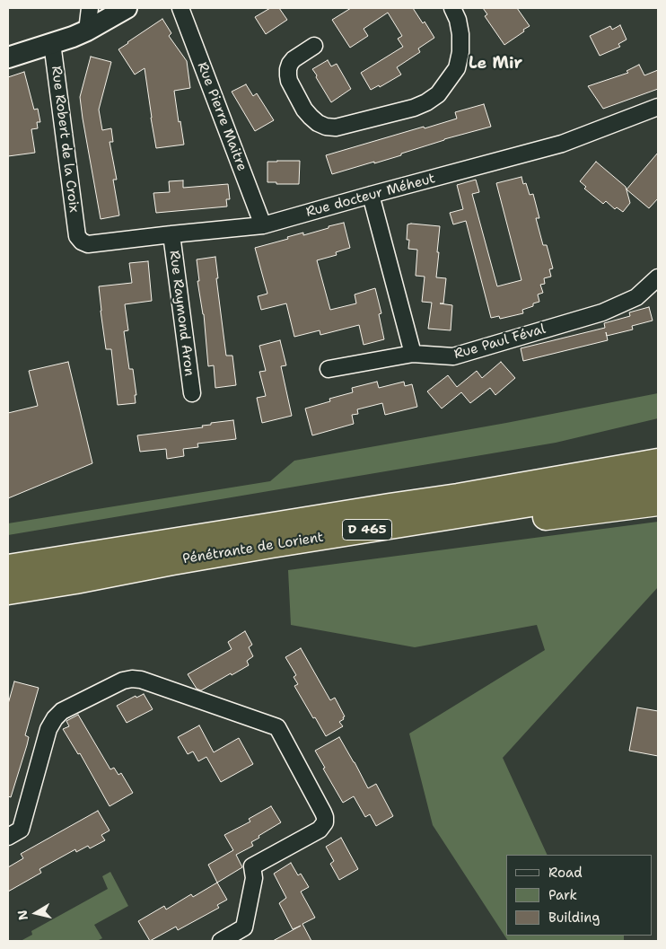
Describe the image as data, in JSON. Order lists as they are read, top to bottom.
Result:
{
  "streets": {
    "highway": ["D 465", "Pénétrante de Lorient"],
    "street": [
      "Rue Pierre Maitre",
      "Rue Robert de la Croix",
      "Rue docteur Méheut",
      "Rue Raymond Aron",
      "Rue Paul Féval"
    ]
  },
  "crossings": [
    ["Rue Pierre Maitre", "Rue docteur Méheut"],
    ["Rue Robert de la Croix", "Rue docteur Méheut"],
    ["Rue docteur Méheut", "Rue Raymond Aron"]
  ],
  "districts": ["Le Mir"],
  "legend": ["Road", "Park", "Building"],
  "north": "left"
}
